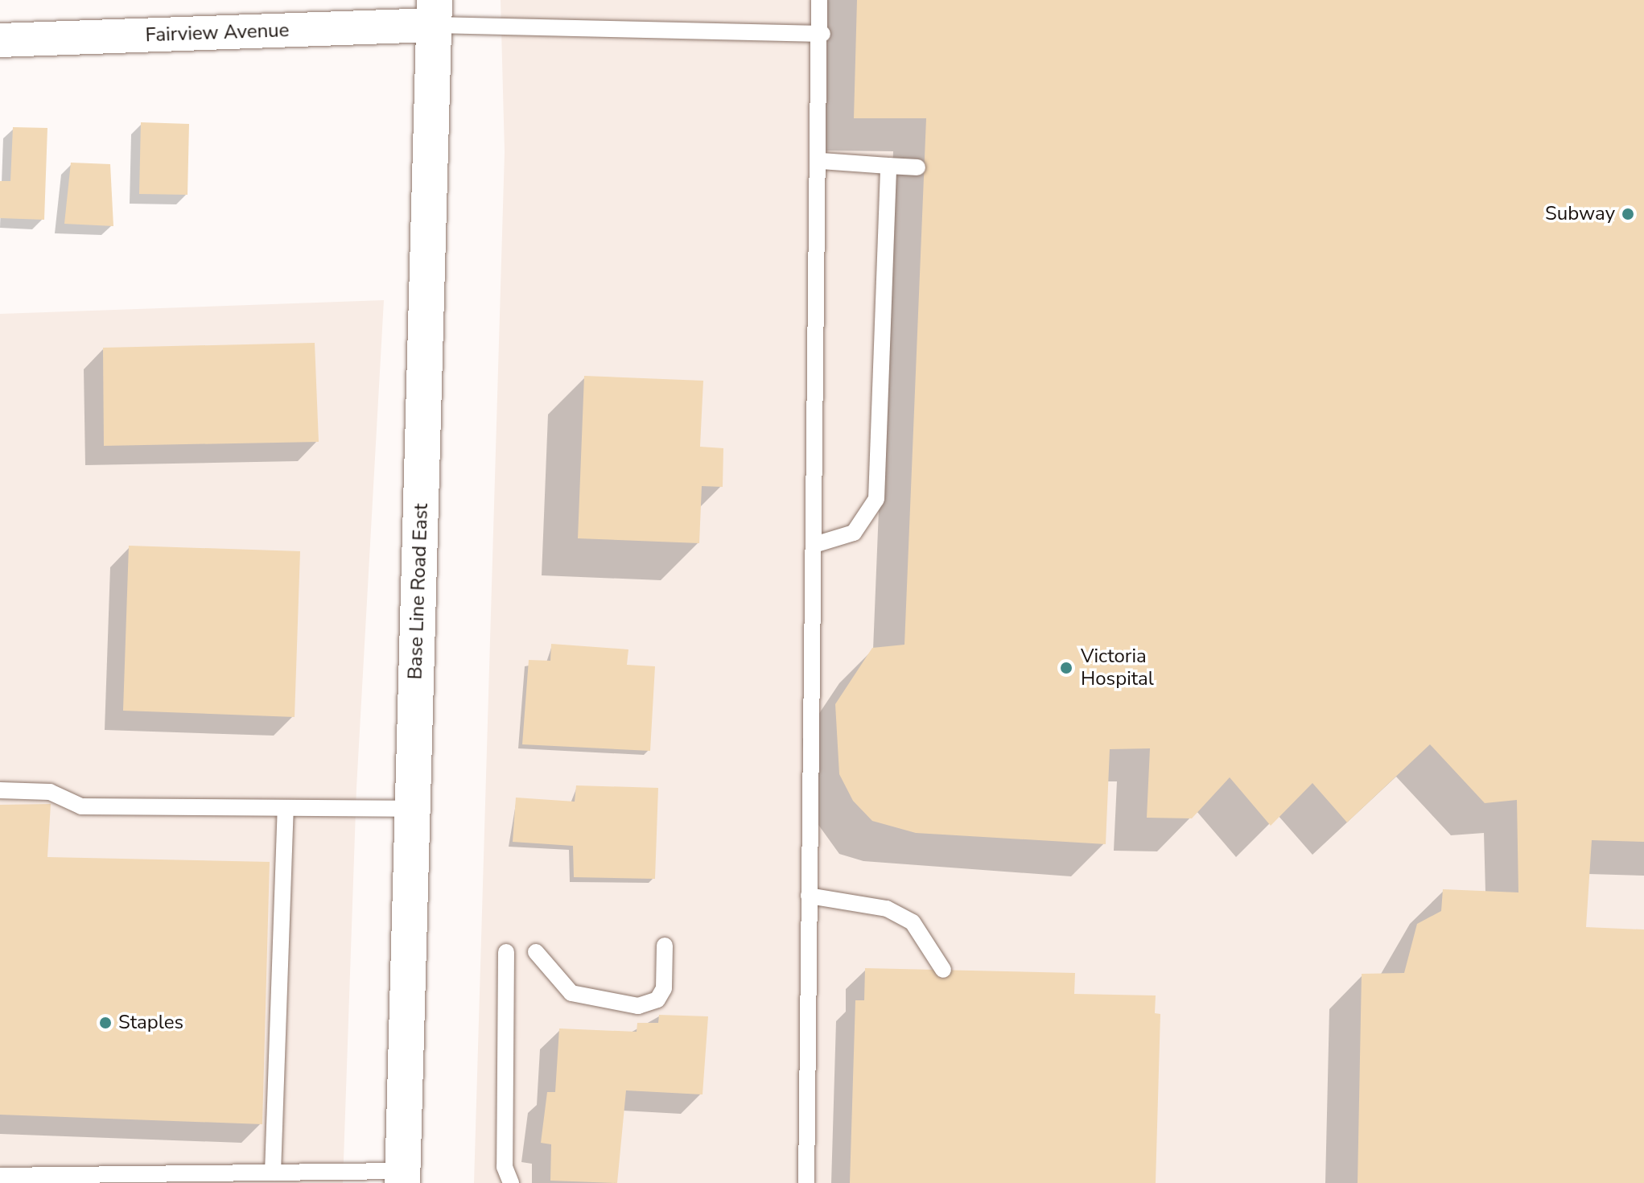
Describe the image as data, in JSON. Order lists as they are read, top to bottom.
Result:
{
  "streets": {
    "street": ["Fairview Avenue", "Base Line Road East"]
  },
  "crossings": [
    ["Fairview Avenue", "Base Line Road East"]
  ],
  "places": ["Subway", "Victoria Hospital", "Staples"]
}
